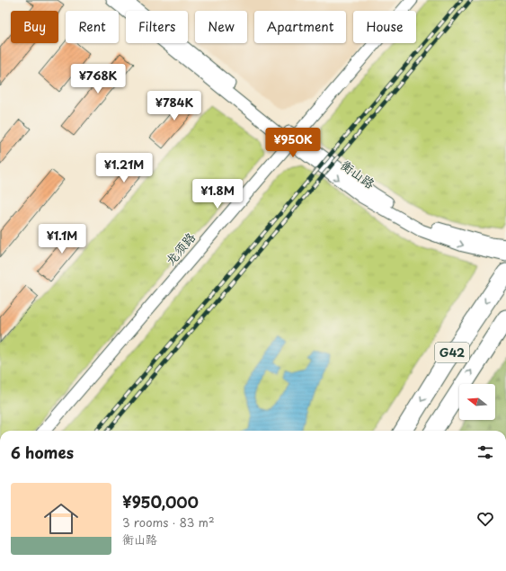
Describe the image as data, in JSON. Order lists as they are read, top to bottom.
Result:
{
  "streets": {
    "highway": ["G42"],
    "street": ["衡山路", "龙须路"]
  },
  "crossings": [
    ["衡山路", "龙须路"]
  ],
  "north": "left",
  "page": {
    "chip": [
      "Buy",
      "Rent",
      "Filters",
      "New",
      "Apartment",
      "House"
    ],
    "price": [
      "¥768K",
      "¥784K",
      "¥950K",
      "¥1.21M",
      "¥1.8M",
      "¥1.1M"
    ],
    "heading": "6 homes",
    "list": [
      {
        "name": "¥950,000",
        "note": "3 rooms · 83 m² · 衡山路"
      }
    ]
  }
}
